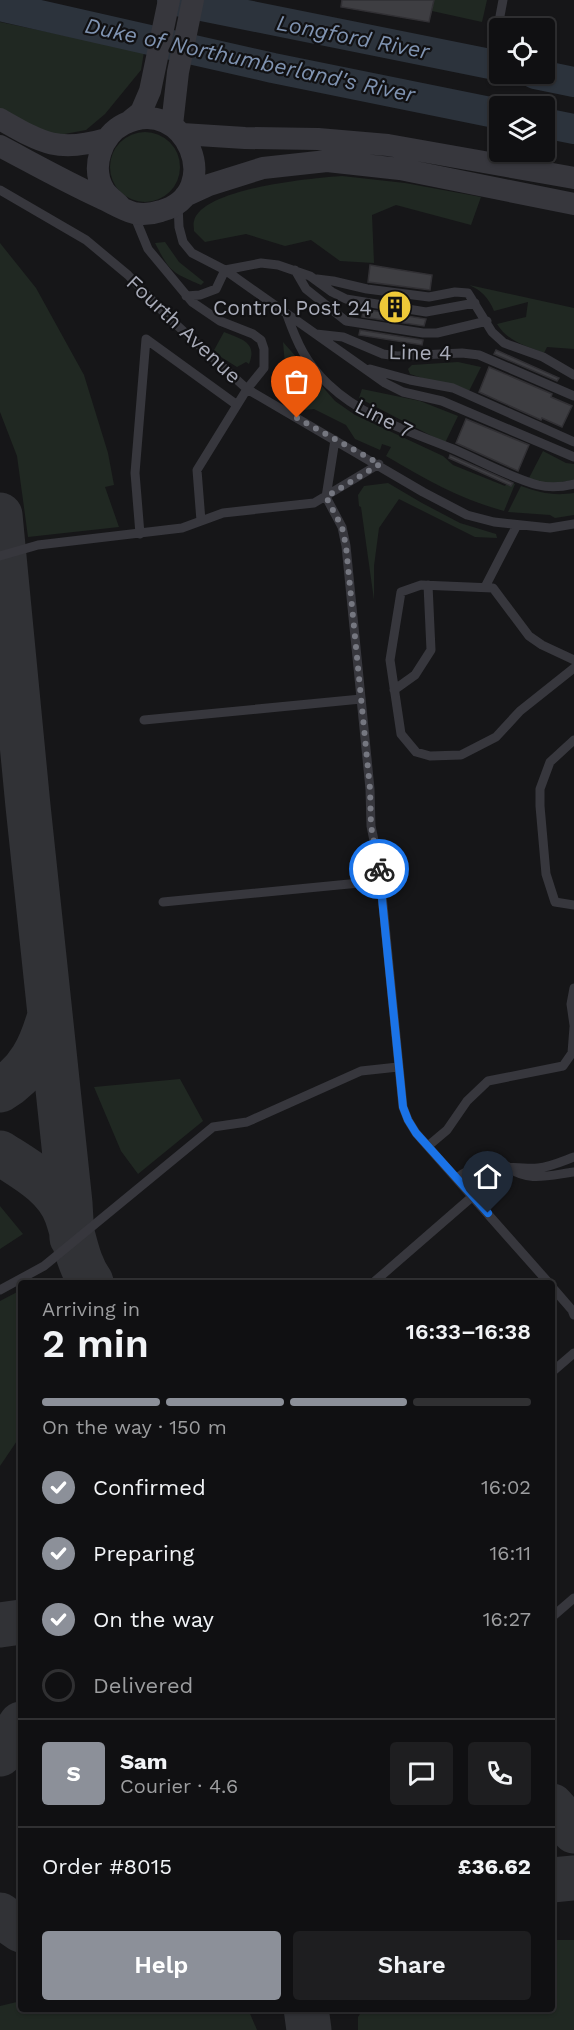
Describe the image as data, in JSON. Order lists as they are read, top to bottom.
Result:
{
  "streets": {
    "lane": ["Fourth Avenue", "Line 4", "Line 7"]
  },
  "water": ["Longford River", "Duke of Northumberland's River"],
  "places": {
    "building": ["Control Post 24"]
  },
  "page": {
    "heading": ["2 min", "Arriving in", "16:33–16:38"],
    "panel": [
      "Sam",
      "Courier · 4.6",
      "Order #8015",
      "£36.62"
    ],
    "bar": "On the way · 150 m",
    "list": [
      ["Confirmed", "16:02"],
      ["Preparing", "16:11"],
      ["On the way", "16:27"],
      "Delivered"
    ],
    "round": "S",
    "buttons": ["Help", "Share"]
  }
}
